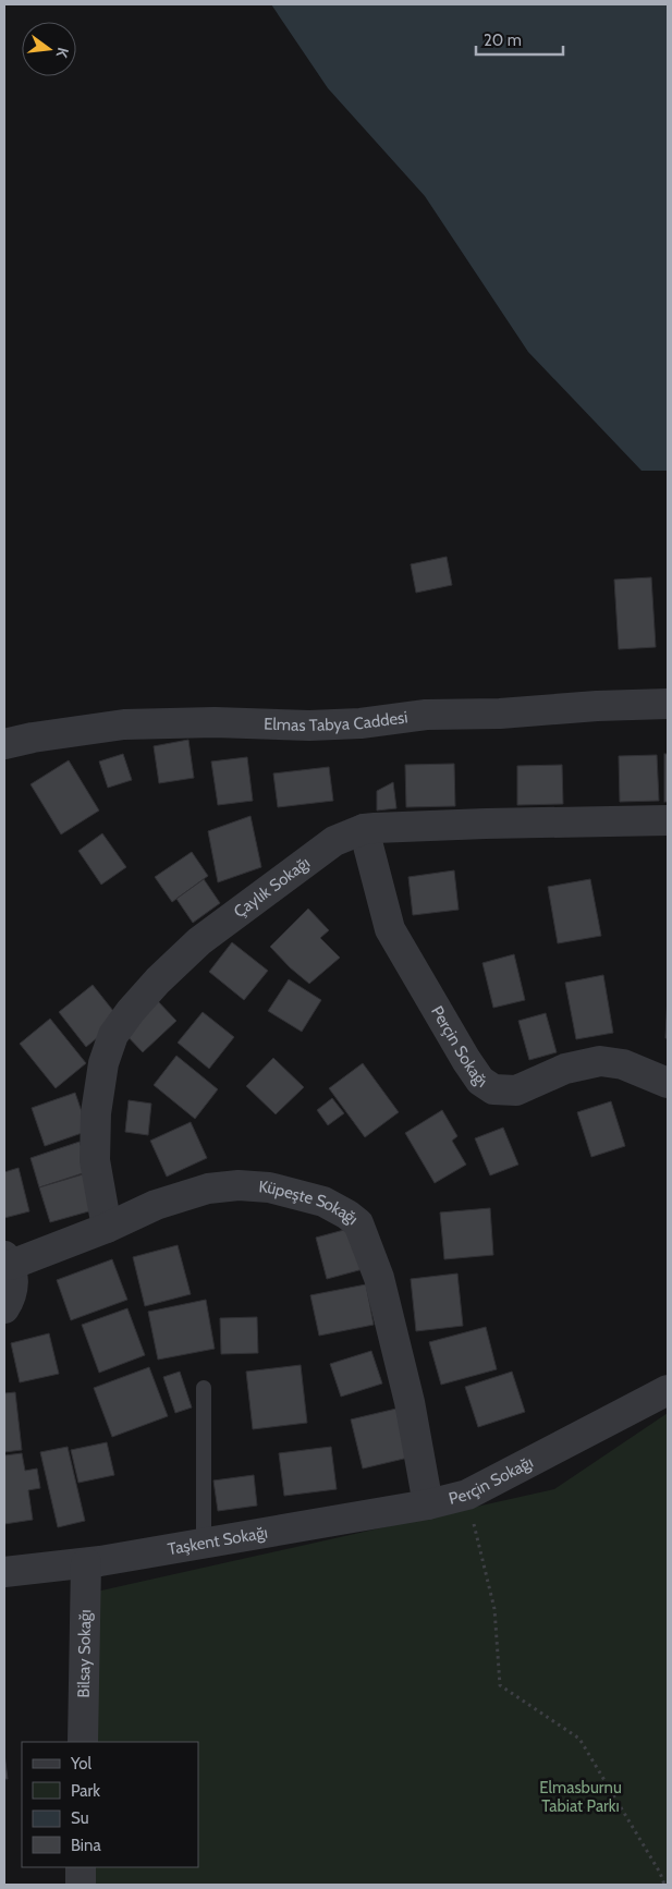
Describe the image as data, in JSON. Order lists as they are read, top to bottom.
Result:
{
  "streets": {
    "street": [
      "Elmas Tabya Caddesi",
      "Çaylık Sokağı",
      "Perçin Sokağı",
      "Küpeşte Sokağı",
      "Taşkent Sokağı",
      "Bilsay Sokağı"
    ]
  },
  "crossings": [
    ["Çaylık Sokağı", "Perçin Sokağı"],
    ["Çaylık Sokağı", "Küpeşte Sokağı"],
    ["Perçin Sokağı", "Küpeşte Sokağı"],
    ["Perçin Sokağı", "Taşkent Sokağı"],
    ["Küpeşte Sokağı", "Taşkent Sokağı"],
    ["Taşkent Sokağı", "Bilsay Sokağı"]
  ],
  "parks": ["Elmasburnu Tabiat Parkı"],
  "legend": [
    "Yol",
    "Park",
    "Su",
    "Bina"
  ],
  "scale_bar": "20 m",
  "north": "right"
}
